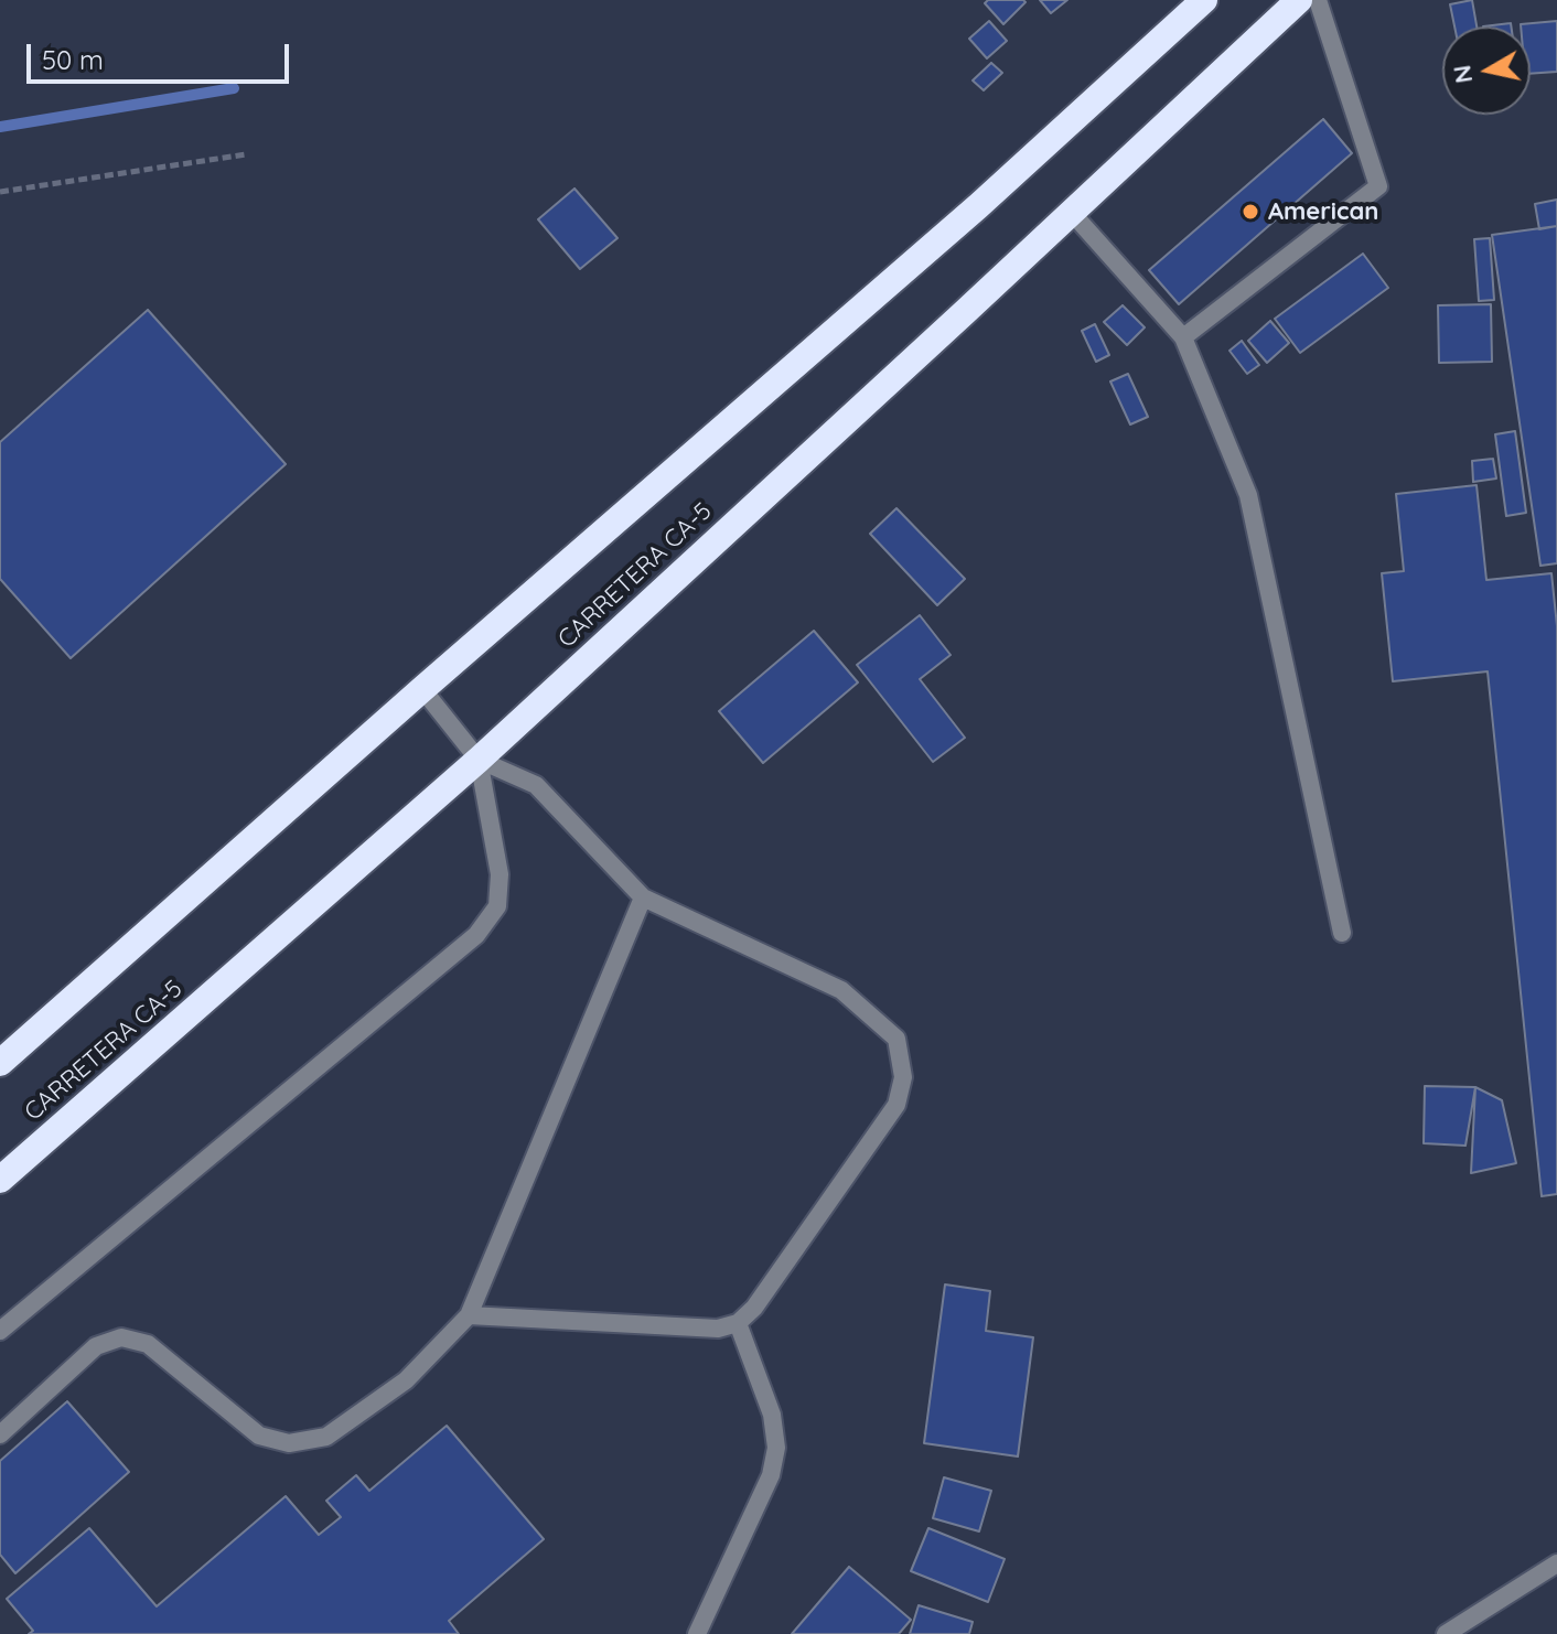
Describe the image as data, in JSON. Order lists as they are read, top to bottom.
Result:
{
  "streets": {
    "highway": ["CARRETERA CA-5"]
  },
  "places": ["American"],
  "scale_bar": "50 m",
  "north": "left"
}
